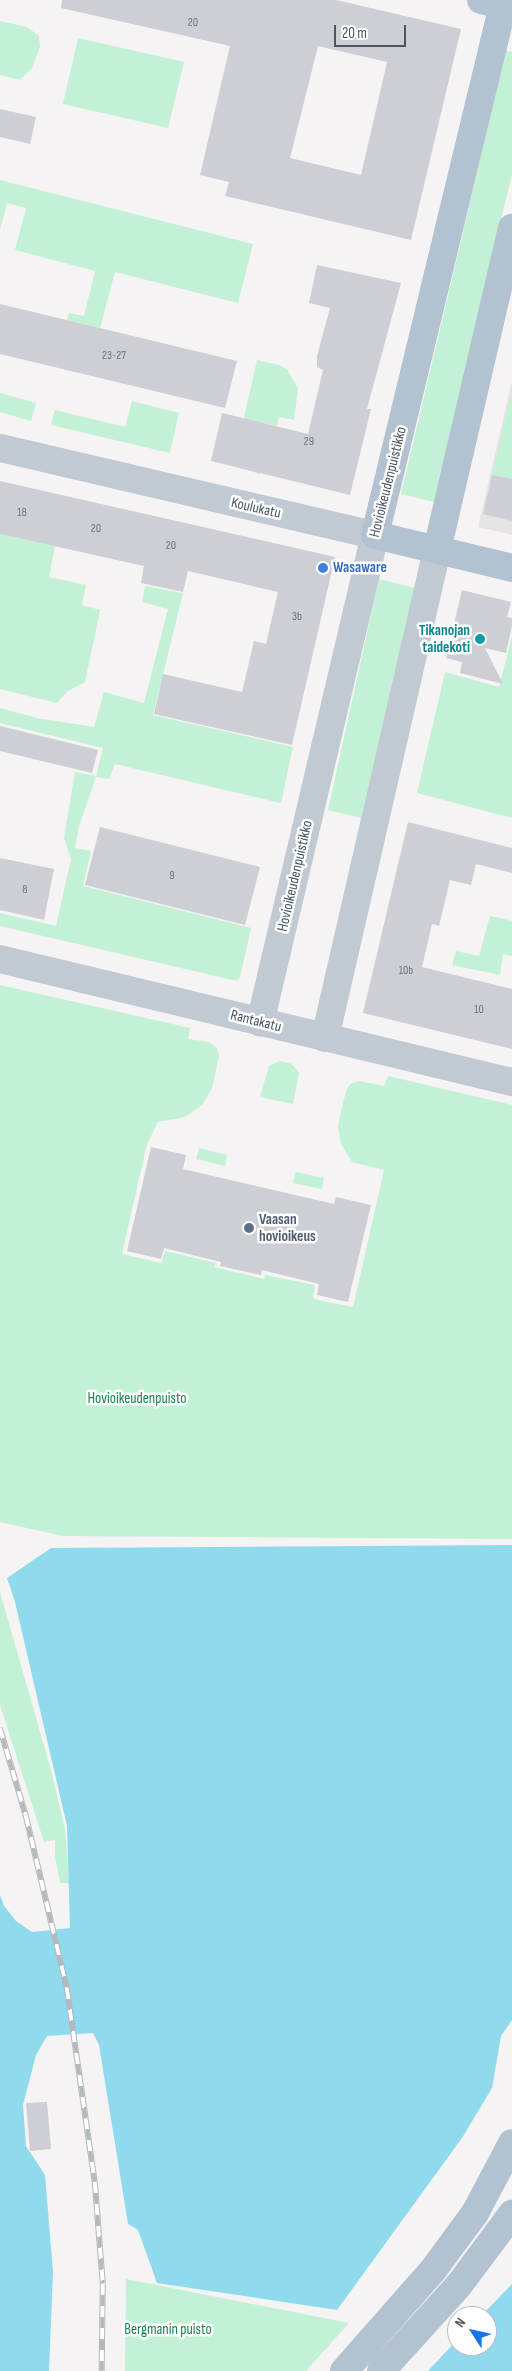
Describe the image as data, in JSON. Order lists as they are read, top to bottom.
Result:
{
  "streets": {
    "main road": ["Hovioikeudenpuistikko", "Koulukatu"],
    "street": ["Rantakatu"]
  },
  "crossings": [
    ["Hovioikeudenpuistikko", "Koulukatu"],
    ["Hovioikeudenpuistikko", "Rantakatu"]
  ],
  "parks": ["Hovioikeudenpuisto", "Bergmanin puisto"],
  "places": ["Wasaware", "Tikanojan taidekoti", "Vaasan hovioikeus"],
  "house_numbers": [
    "20",
    "23-27",
    "29",
    "18",
    "20",
    "20",
    "3b",
    "9",
    "8",
    "10b",
    "10"
  ],
  "scale_bar": "20 m",
  "north": "top left"
}
